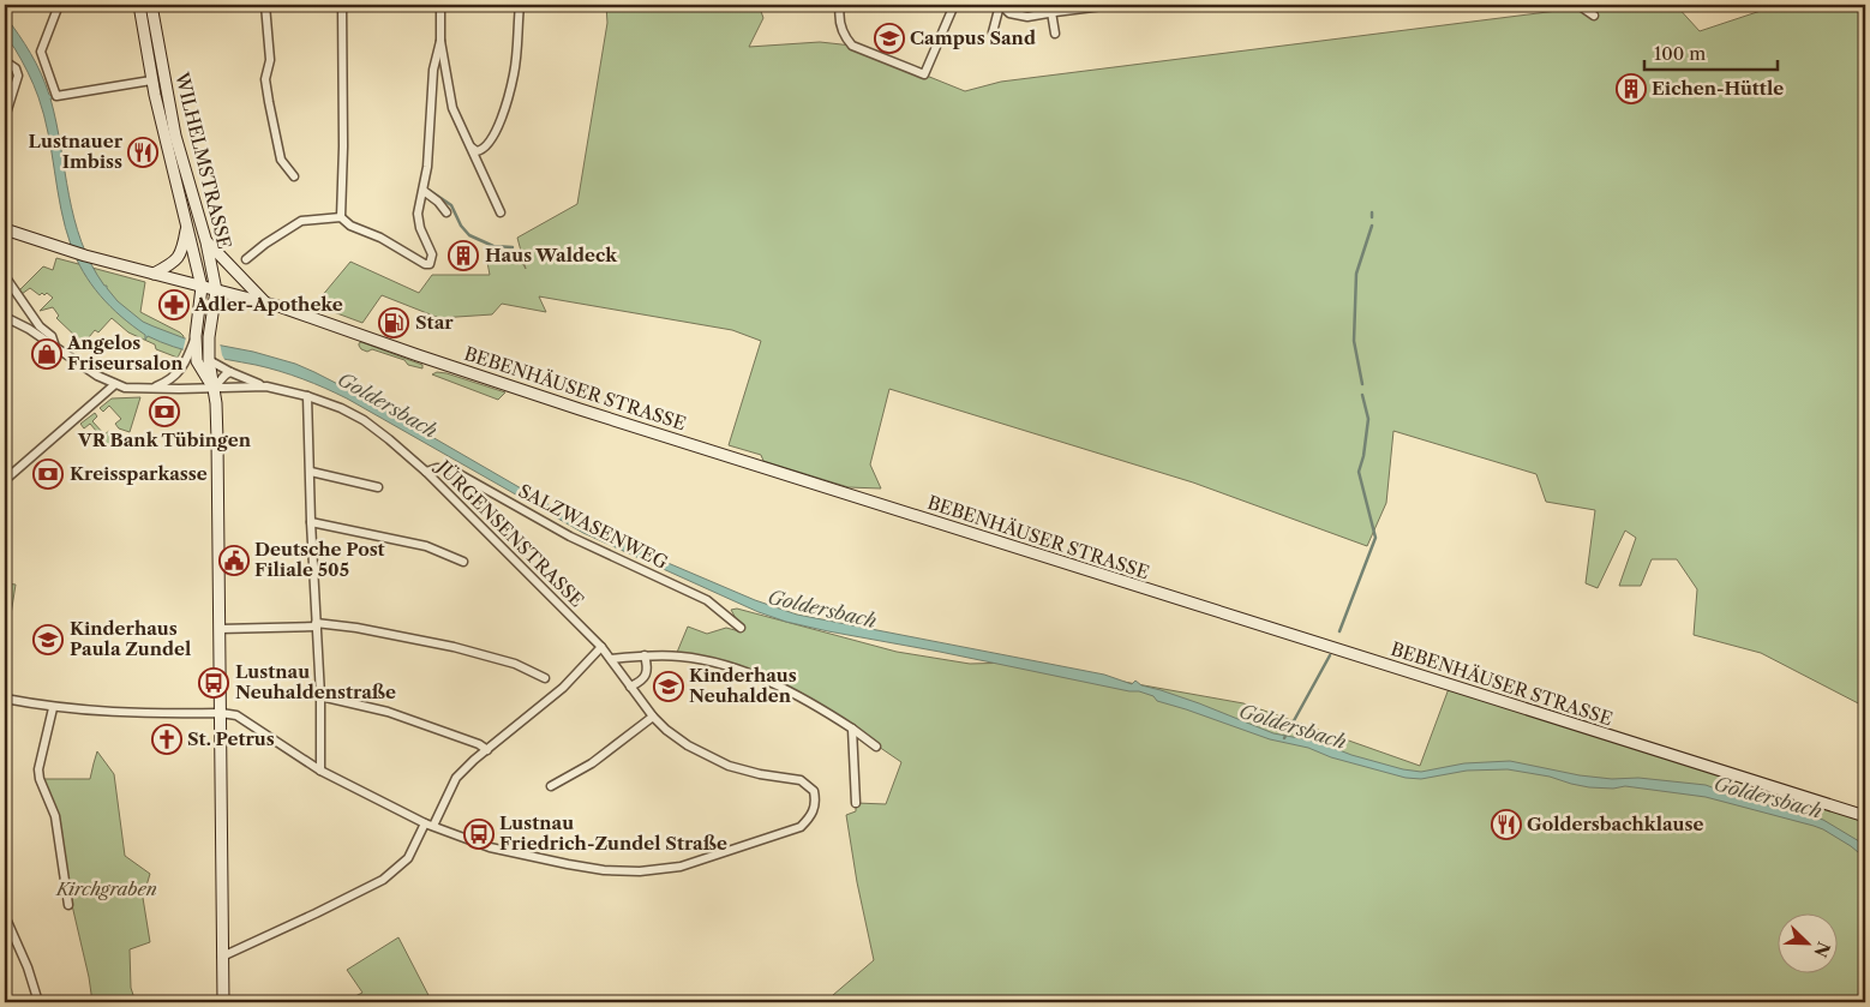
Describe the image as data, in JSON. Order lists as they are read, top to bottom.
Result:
{
  "streets": {
    "main road": ["WILHELMSTRASSE", "BEBENHÄUSER STRASSE"],
    "street": ["SALZWASENWEG", "JÜRGENSENSTRASSE"]
  },
  "crossings": [
    ["WILHELMSTRASSE", "BEBENHÄUSER STRASSE"],
    ["SALZWASENWEG", "JÜRGENSENSTRASSE"]
  ],
  "water": ["Goldersbach"],
  "parks": ["Kirchgraben"],
  "places": {
    "school or university": ["Campus Sand", "Kinderhaus Paula Zundel", "Kinderhaus Neuhalden"],
    "building": ["Eichen-Hüttle", "Haus Waldeck"],
    "restaurant": ["Lustnauer Imbiss", "Goldersbachklause"],
    "pharmacy": ["Adler-Apotheke"],
    "fuel station": ["Star"],
    "shop": ["Angelos Friseursalon"],
    "bank": ["VR Bank Tübingen", "Kreissparkasse"],
    "public building": ["Deutsche Post Filiale 505"],
    "bus stop": ["Lustnau Neuhaldenstraße", "Lustnau Friedrich-Zundel Straße"],
    "church": ["St. Petrus"]
  },
  "scale_bar": "100 m",
  "north": "bottom right"
}
